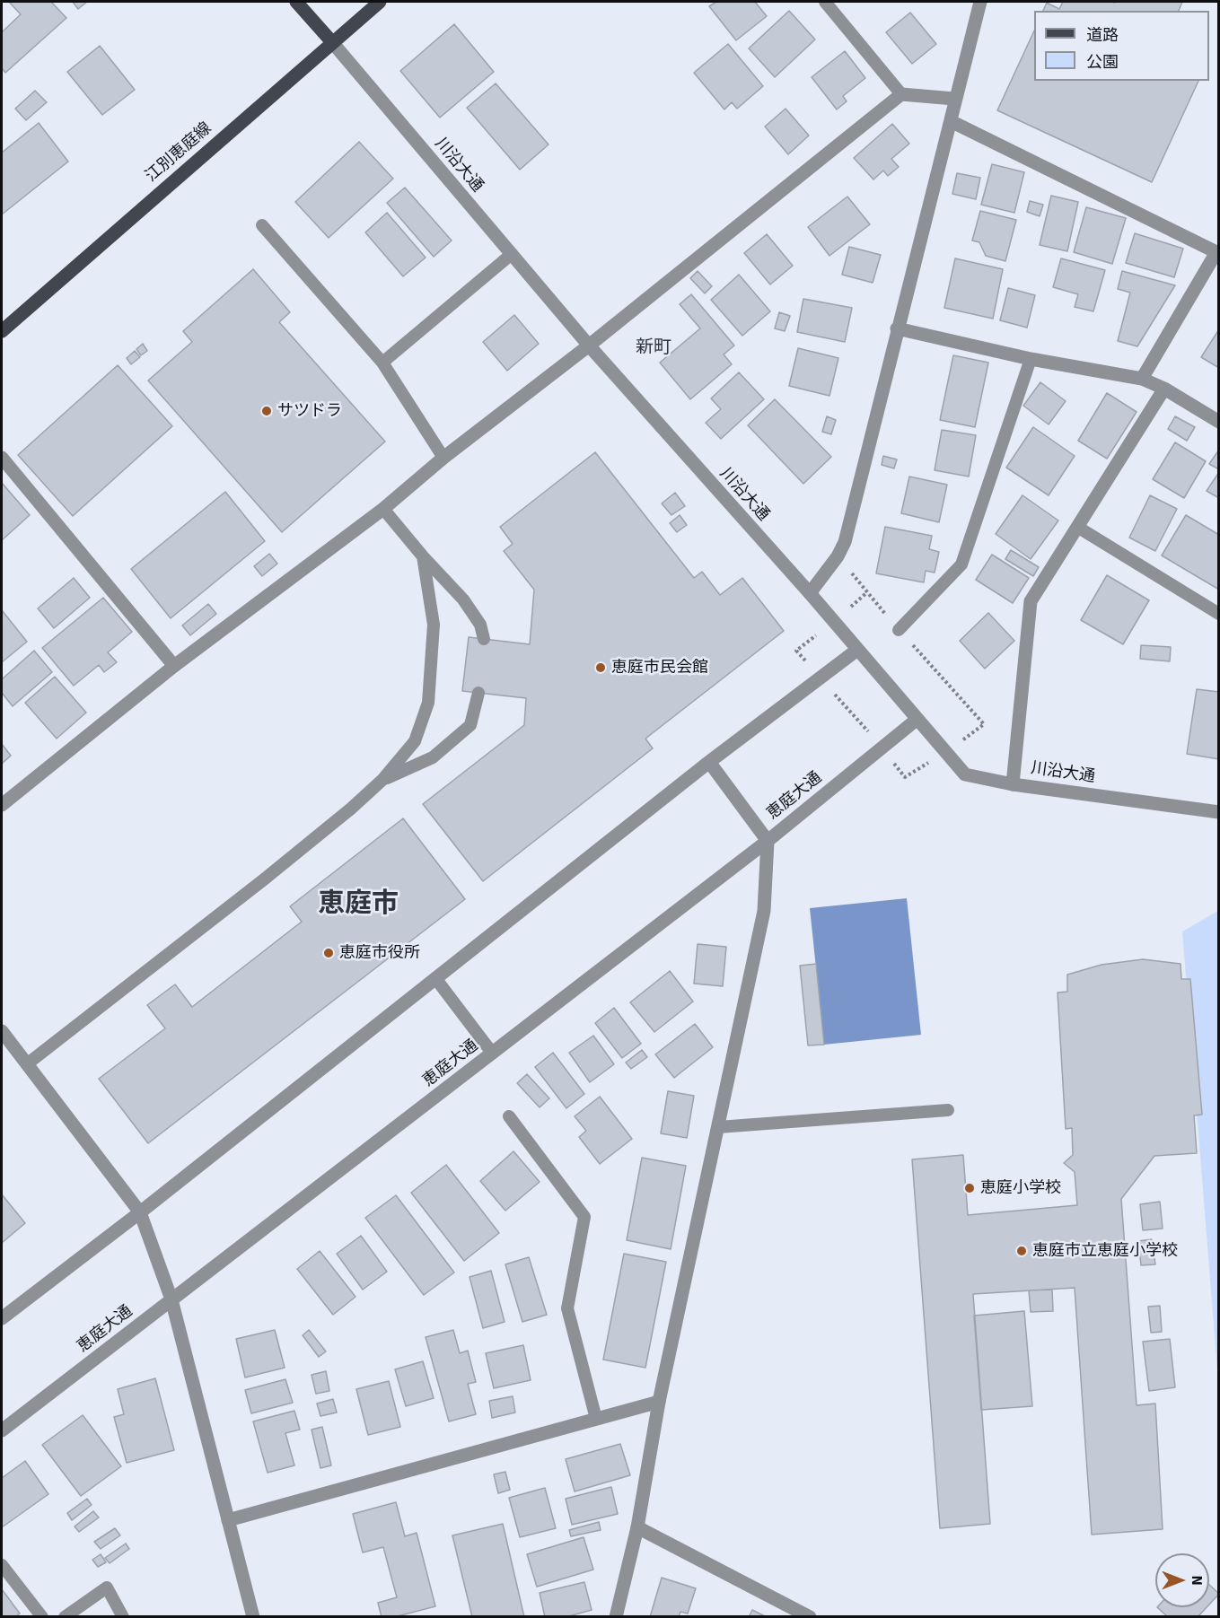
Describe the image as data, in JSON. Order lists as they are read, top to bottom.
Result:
{
  "streets": {
    "main road": ["江別恵庭線"],
    "street": ["川沿大通", "恵庭大通"]
  },
  "crossings": [
    ["江別恵庭線", "川沿大通"],
    ["川沿大通", "恵庭大通"]
  ],
  "districts": ["新町", "恵庭市"],
  "places": [
    "サツドラ",
    "恵庭市民会館",
    "恵庭市役所",
    "恵庭小学校",
    "恵庭市立恵庭小学校"
  ],
  "legend": ["道路", "公園"],
  "north": "right"
}
